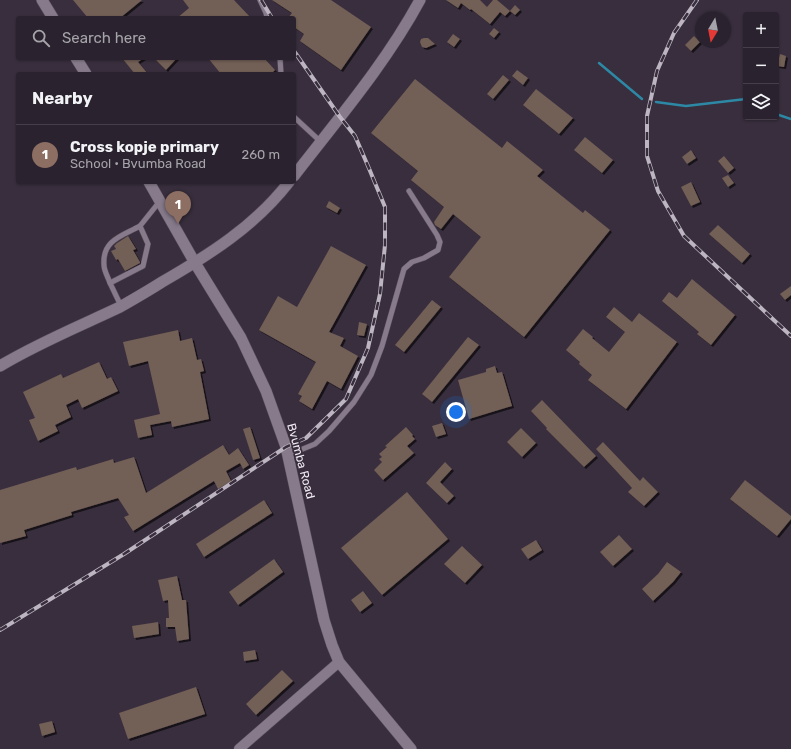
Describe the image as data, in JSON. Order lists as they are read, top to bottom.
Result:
{
  "streets": {
    "street": ["Bvumba Road"]
  },
  "north": "bottom",
  "page": {
    "map_buttons": ["+", "−"],
    "search": "Search here",
    "heading": "Nearby",
    "list": [
      {
        "mark": "1",
        "name": "Cross kopje primary",
        "note": "School · Bvumba Road",
        "value": "260 m"
      }
    ],
    "pins": "1"
  }
}
